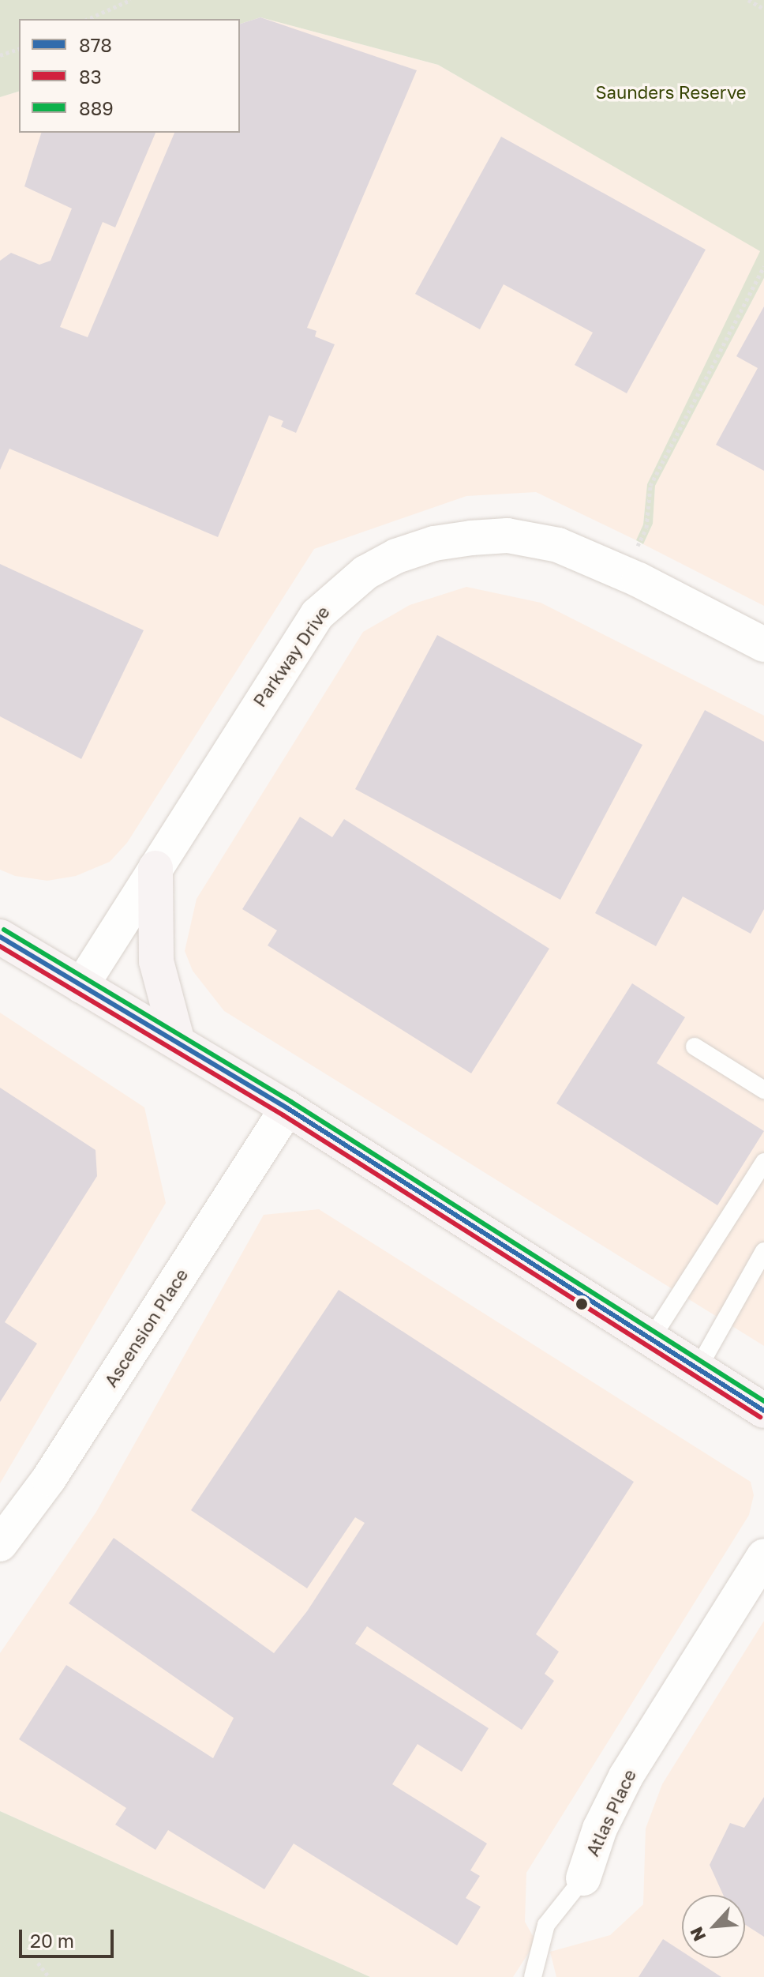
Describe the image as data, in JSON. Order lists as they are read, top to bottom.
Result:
{
  "streets": {
    "street": ["Parkway Drive", "Ascension Place", "Atlas Place"]
  },
  "parks": ["Saunders Reserve"],
  "lines": ["transit line 889", "transit line 878", "transit line 83"],
  "legend": ["878", "83", "889"],
  "scale_bar": "20 m",
  "north": "bottom left"
}
